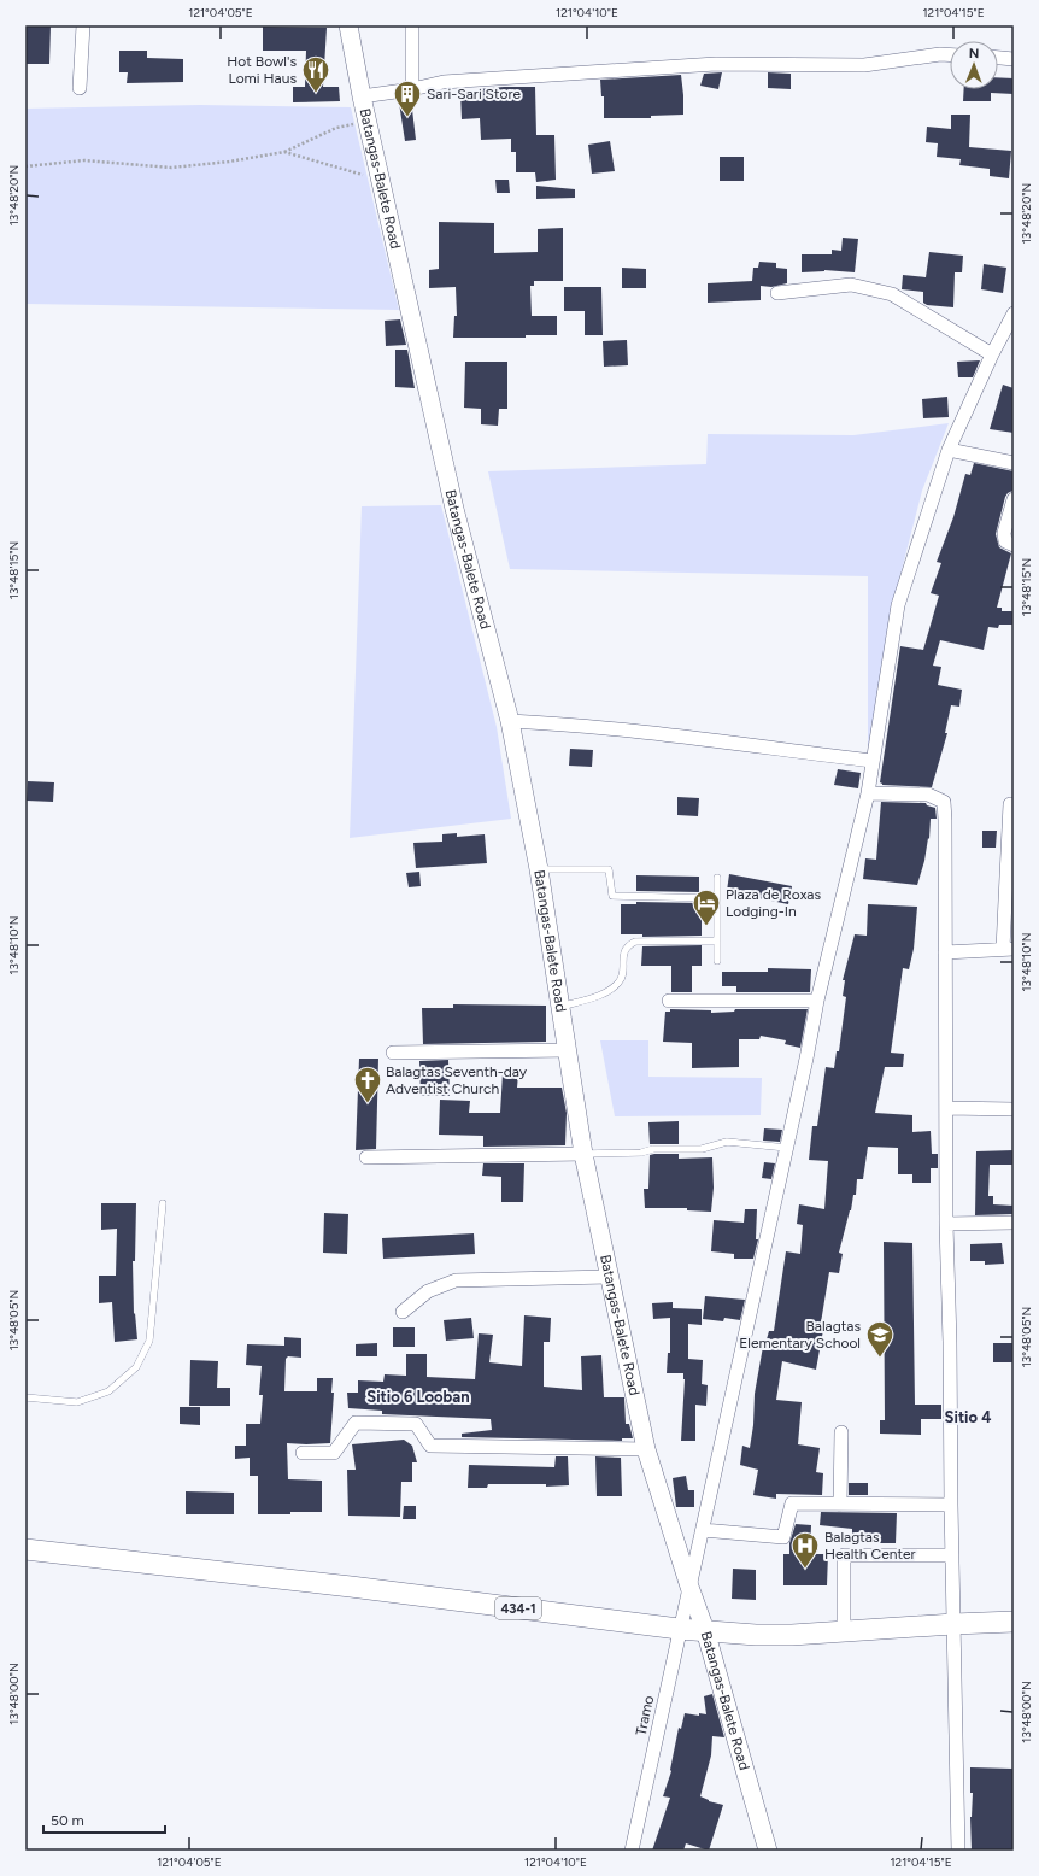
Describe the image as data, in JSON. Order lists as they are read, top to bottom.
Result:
{
  "streets": {
    "main road": ["Batangas-Balete Road", "434-1"],
    "street": ["Tramo"]
  },
  "crossings": [
    ["Batangas-Balete Road", "434-1"],
    ["Batangas-Balete Road", "Tramo"],
    ["434-1", "Tramo"]
  ],
  "districts": ["Sitio 6 Looban", "Sitio 4"],
  "places": {
    "restaurant": ["Hot Bowl's Lomi Haus"],
    "building": ["Sari-Sari Store"],
    "hotel": ["Plaza de Roxas Lodging-In"],
    "church": ["Balagtas Seventh-day Adventist Church"],
    "school or university": ["Balagtas Elementary School"],
    "hospital": ["Balagtas Health Center"]
  },
  "scale_bar": "50 m",
  "north": "top",
  "coordinates": [
    "121°04'05\"E",
    "121°04'10\"E",
    "121°04'15\"E",
    "13°48'20\"N",
    "13°48'15\"N",
    "13°48'10\"N",
    "13°48'05\"N",
    "13°48'00\"N"
  ]
}
